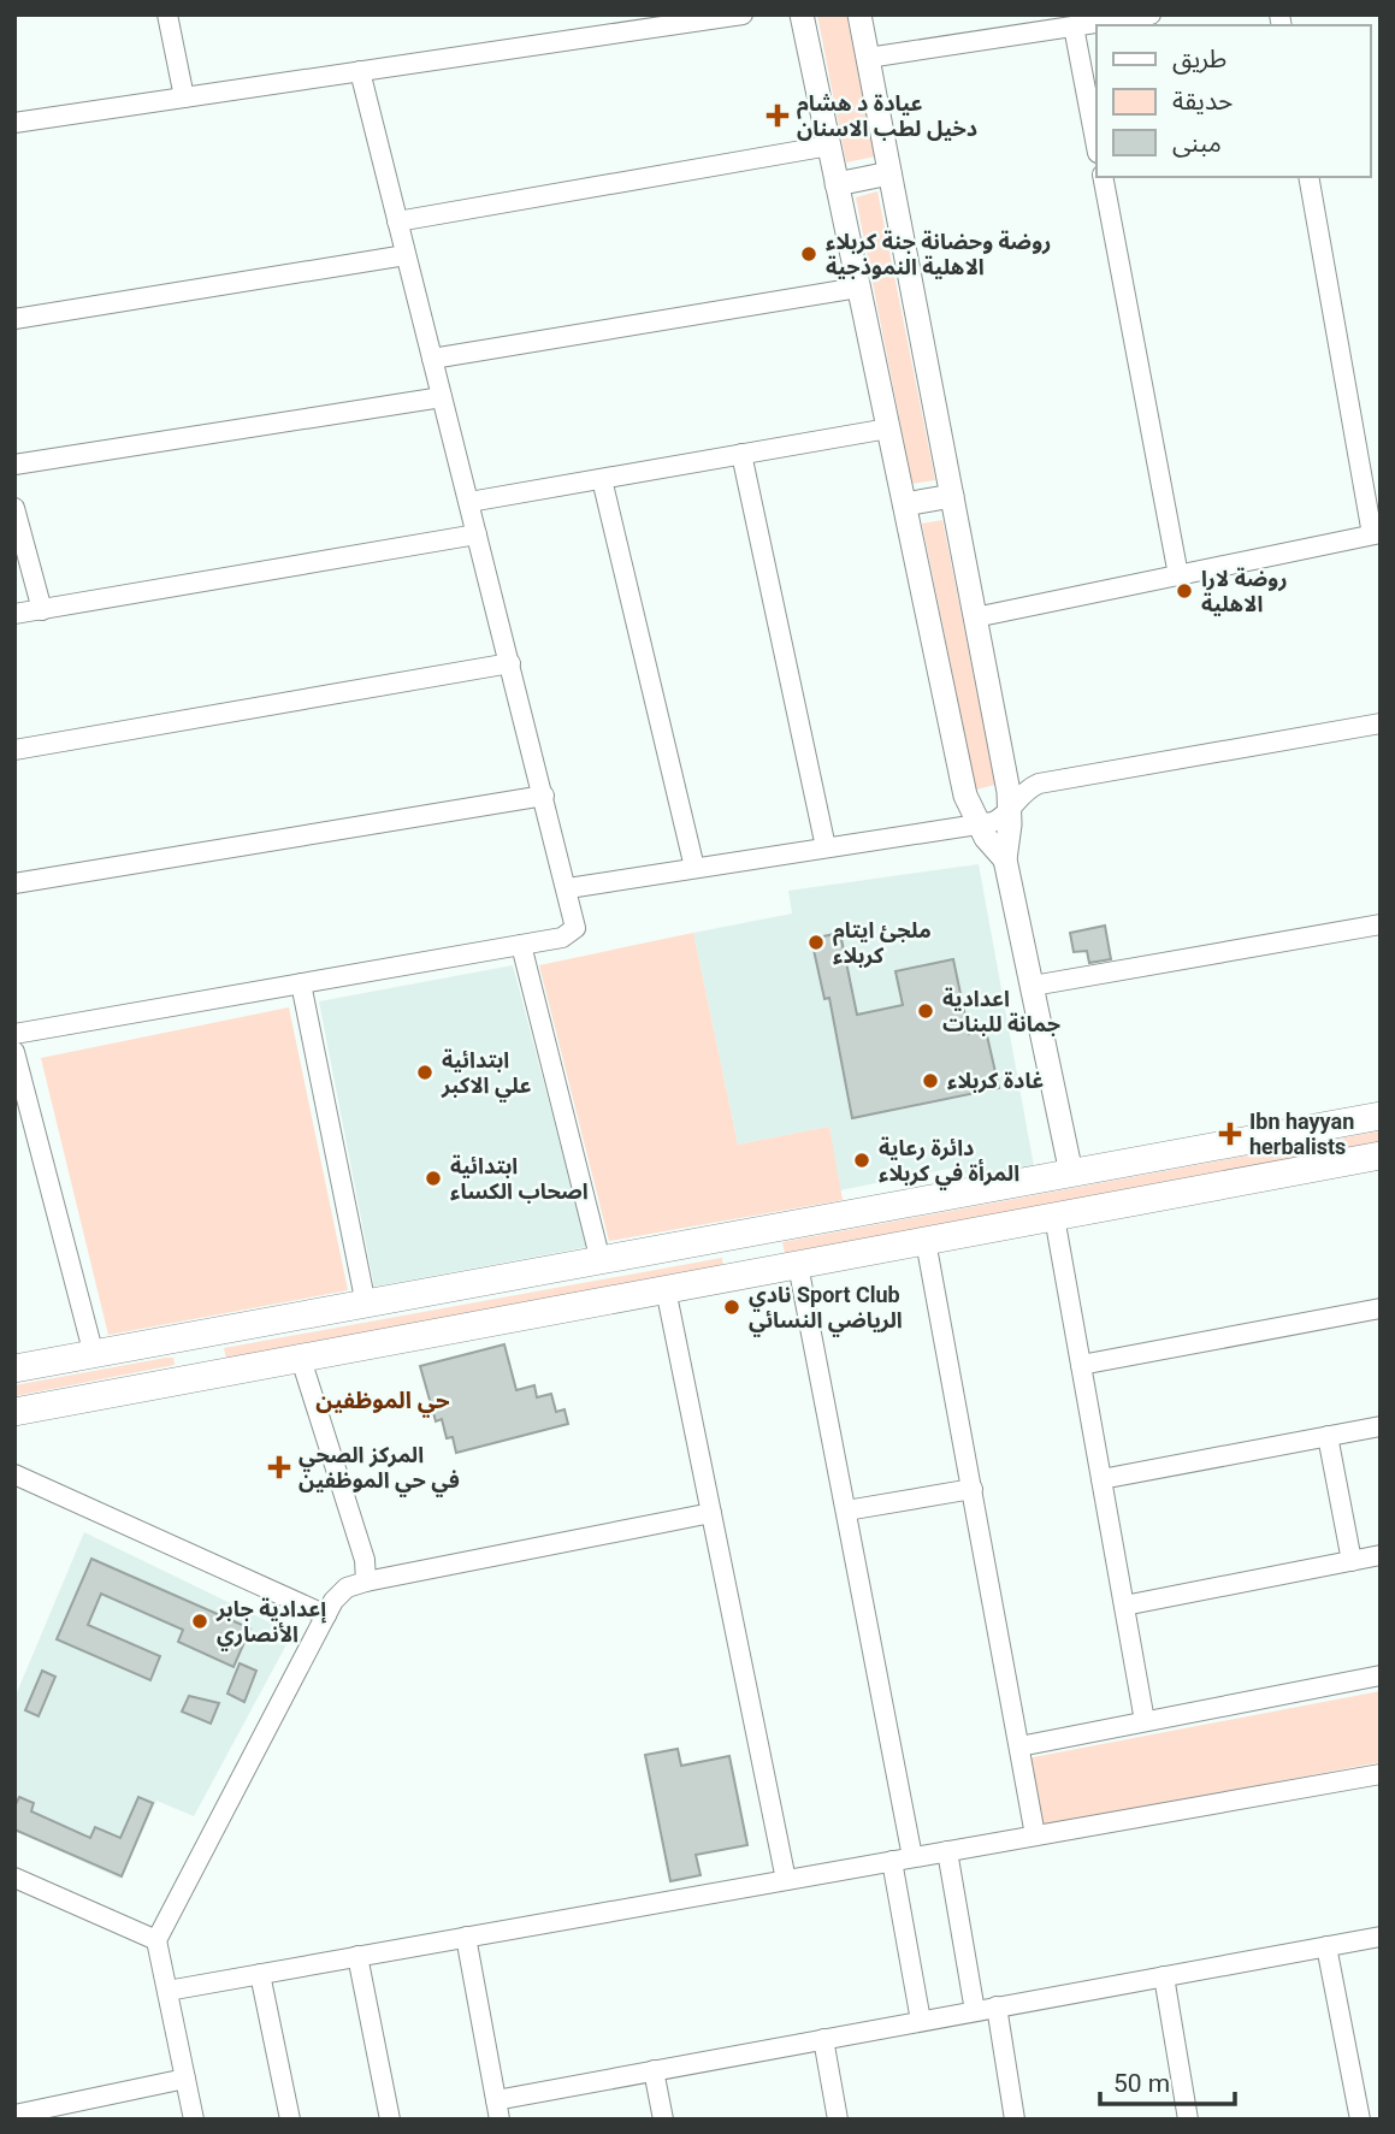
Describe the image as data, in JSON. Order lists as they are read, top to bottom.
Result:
{
  "districts": ["حي الموظفين"],
  "places": {
    "health": ["عيادة د هشام دخيل لطب الاسنان", "Ibn hayyan herbalists", "المركز الصحي في حي الموظفين"],
    "other": [
      "روضة وحضانة جنة كربلاء الاهلية النموذجية",
      "روضة لارا الاهلية",
      "ملجئ ايتام كربلاء",
      "اعدادية جمانة للبنات",
      "ابتدائية علي الاكبر",
      "غادة كربلاء",
      "دائرة رعاية المرأة في كربلاء",
      "ابتدائية اصحاب الكساء",
      "نادي Sport Club الرياضي النسائي",
      "إعدادية جابر الأنصاري"
    ]
  },
  "legend": ["طريق", "حديقة", "مبنى"],
  "scale_bar": "50 m"
}
